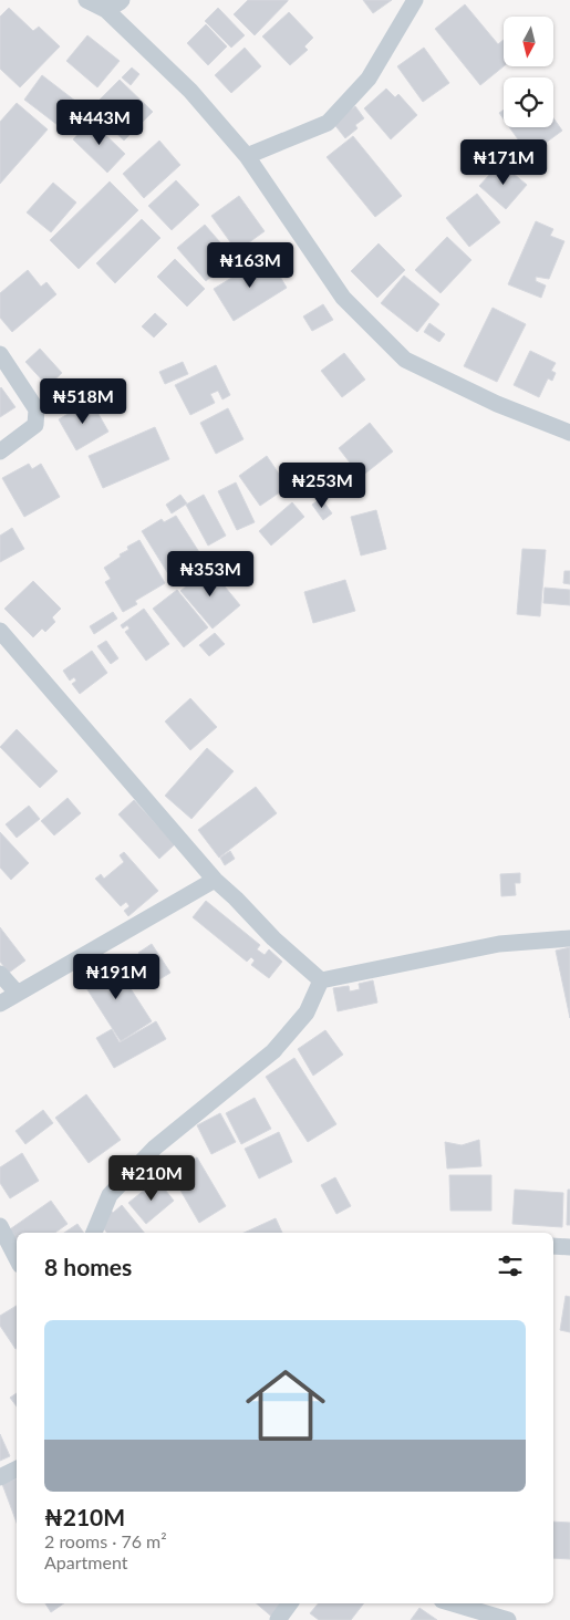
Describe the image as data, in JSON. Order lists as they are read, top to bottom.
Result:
{
  "north": "bottom",
  "page": {
    "price": [
      "₦443M",
      "₦171M",
      "₦163M",
      "₦518M",
      "₦253M",
      "₦353M",
      "₦191M",
      "₦210M"
    ],
    "heading": "8 homes",
    "list": [
      {
        "name": "₦210M",
        "note": "2 rooms · 76 m² · Apartment"
      }
    ]
  }
}
